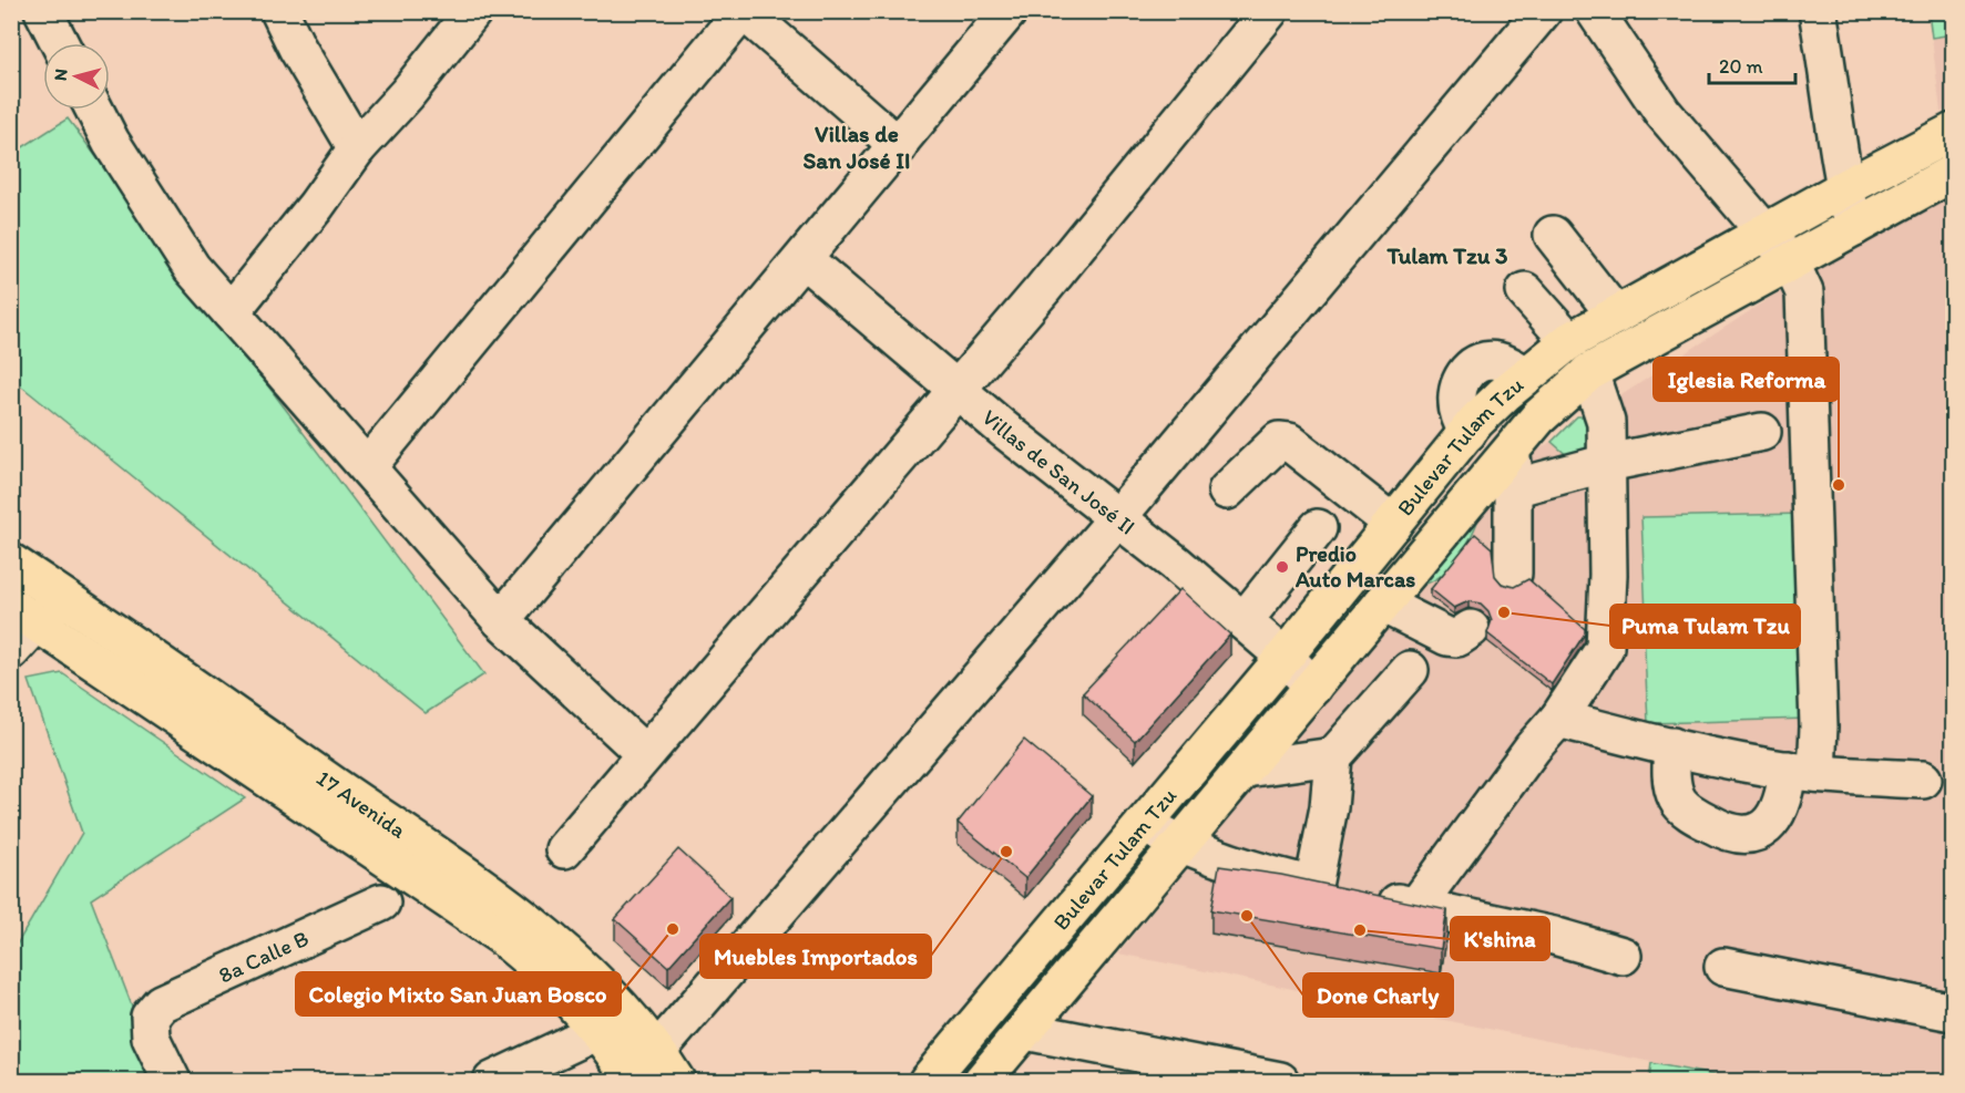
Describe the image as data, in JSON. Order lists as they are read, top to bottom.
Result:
{
  "streets": {
    "main road": ["Bulevar Tulam Tzu", "17 Avenida"],
    "street": ["Villas de San José II", "8a Calle B"]
  },
  "crossings": [
    ["Bulevar Tulam Tzu", "Villas de San José II"]
  ],
  "districts": ["Villas de San José II", "Tulam Tzu 3"],
  "places": [
    "Iglesia Reforma",
    "Predio Auto Marcas",
    "Puma Tulam Tzu",
    "Muebles Importados",
    "Done Charly",
    "Colegio Mixto San Juan Bosco",
    "K'shina"
  ],
  "scale_bar": "20 m",
  "north": "left"
}
